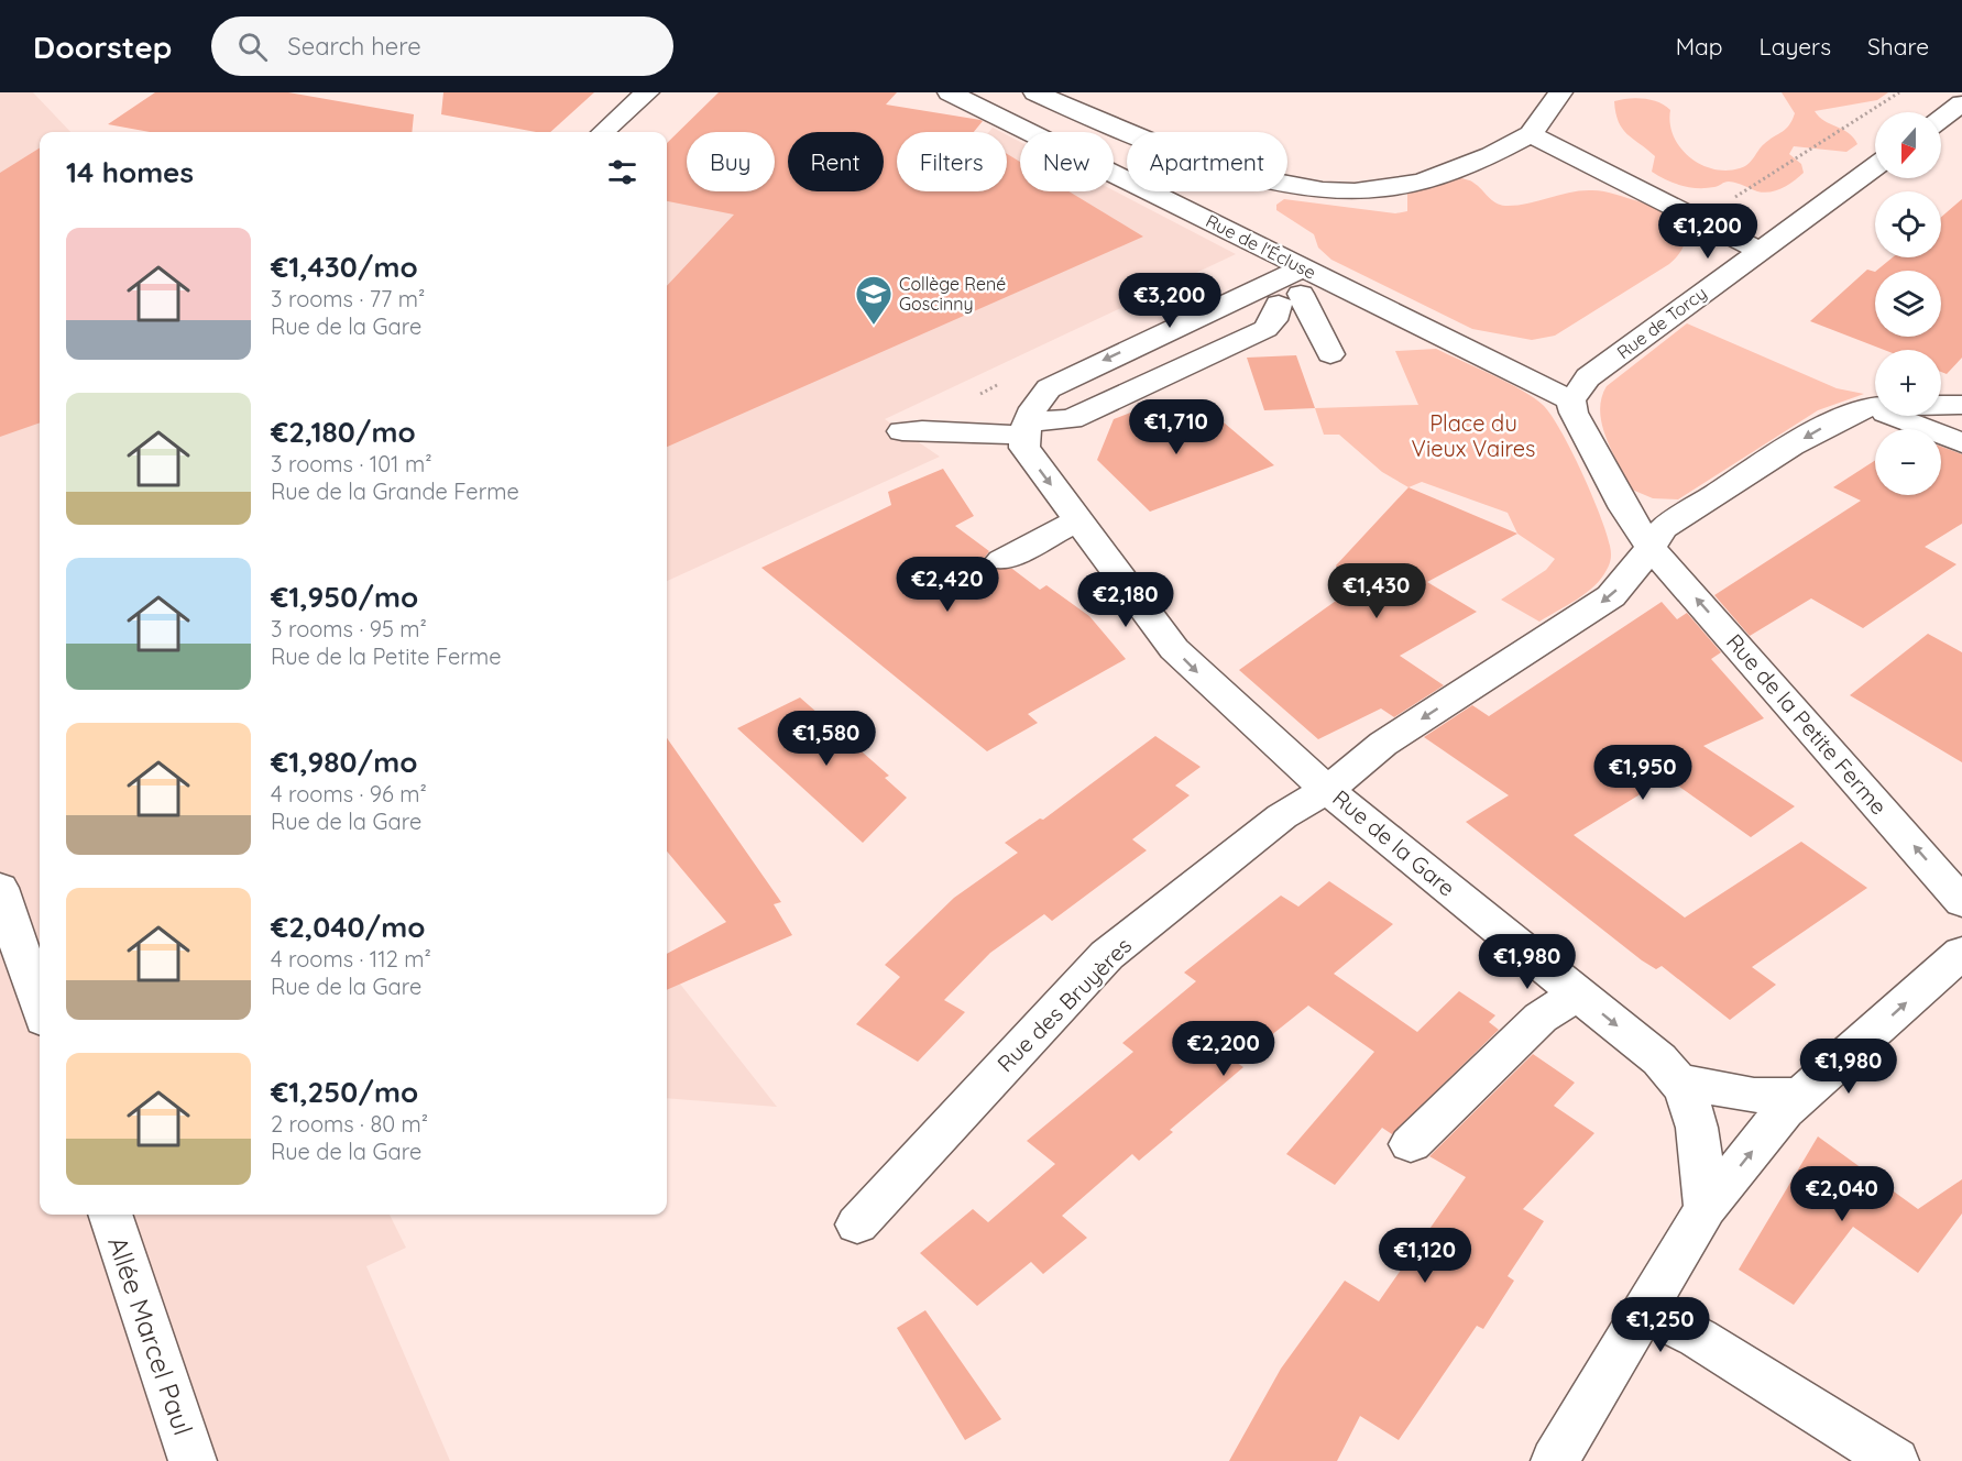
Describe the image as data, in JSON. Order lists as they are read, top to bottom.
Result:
{
  "streets": {
    "street": [
      "Rue de l'Écluse",
      "Rue de Torcy",
      "Rue de la Petite Ferme",
      "Rue de la Gare",
      "Rue des Bruyères",
      "Allée Marcel Paul"
    ]
  },
  "crossings": [
    ["Rue de l'Écluse", "Rue de Torcy"],
    ["Rue de l'Écluse", "Rue de la Petite Ferme"],
    ["Rue de Torcy", "Rue de la Petite Ferme"],
    ["Rue de la Petite Ferme", "Rue de la Gare"],
    ["Rue de la Gare", "Rue des Bruyères"]
  ],
  "one_way": ["Rue de la Petite Ferme"],
  "parks": ["Place du Vieux Vaires"],
  "places": {
    "school or university": ["Collège René Goscinny"]
  },
  "north": "bottom",
  "page": {
    "header": "Doorstep",
    "search": "Search here",
    "nav": ["Map", "Layers", "Share"],
    "map_buttons": ["+", "−"],
    "chip": [
      "Buy",
      "Rent",
      "Filters",
      "New",
      "Apartment"
    ],
    "heading": "14 homes",
    "price": [
      "€1,200",
      "€3,200",
      "€1,710",
      "€2,420",
      "€1,430",
      "€2,180",
      "€1,580",
      "€1,950",
      "€1,980",
      "€2,200",
      "€1,980",
      "€2,040",
      "€1,120",
      "€1,250"
    ],
    "list": [
      {
        "name": "€1,430/mo",
        "note": "3 rooms · 77 m² · Rue de la Gare"
      },
      {
        "name": "€2,180/mo",
        "note": "3 rooms · 101 m² · Rue de la Grande Ferme"
      },
      {
        "name": "€1,950/mo",
        "note": "3 rooms · 95 m² · Rue de la Petite Ferme"
      },
      {
        "name": "€1,980/mo",
        "note": "4 rooms · 96 m² · Rue de la Gare"
      },
      {
        "name": "€2,040/mo",
        "note": "4 rooms · 112 m² · Rue de la Gare"
      },
      {
        "name": "€1,250/mo",
        "note": "2 rooms · 80 m² · Rue de la Gare"
      }
    ]
  }
}
